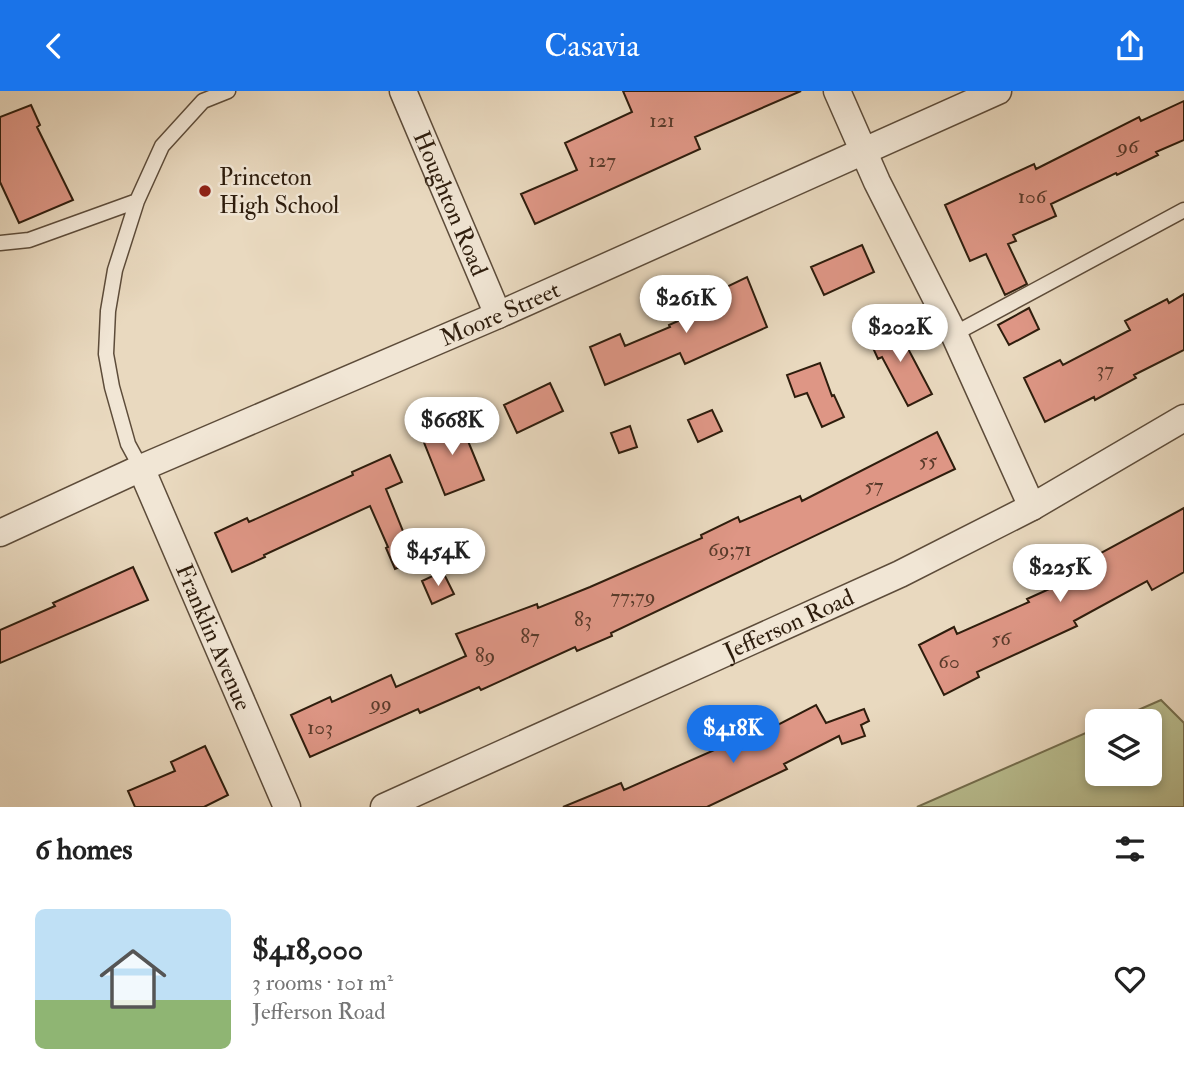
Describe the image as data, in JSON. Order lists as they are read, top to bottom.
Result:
{
  "streets": {
    "street": [
      "Houghton Road",
      "Moore Street",
      "Jefferson Road",
      "Franklin Avenue"
    ]
  },
  "crossings": [
    ["Houghton Road", "Moore Street"],
    ["Moore Street", "Franklin Avenue"]
  ],
  "places": ["Princeton High School"],
  "house_numbers": [
    "121",
    "96",
    "127",
    "106",
    "37",
    "55",
    "57",
    "69;71",
    "77;79",
    "83",
    "87",
    "56",
    "89",
    "60",
    "99",
    "103"
  ],
  "page": {
    "header": "Casavia",
    "price": [
      "$261K",
      "$202K",
      "$668K",
      "$454K",
      "$225K",
      "$418K"
    ],
    "heading": "6 homes",
    "list": [
      {
        "name": "$418,000",
        "note": "3 rooms · 101 m² · Jefferson Road"
      }
    ]
  }
}
